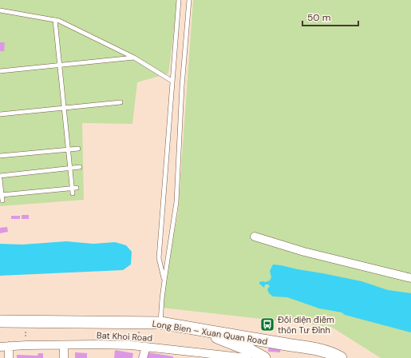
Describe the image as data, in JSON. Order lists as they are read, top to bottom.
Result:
{
  "streets": {
    "main road": ["Long Bien – Xuan Quan Road"],
    "street": ["Bat Khoi Road"]
  },
  "places": {
    "bus stop": ["Đối diện điếm thôn Tư Đình"]
  },
  "scale_bar": "50 m"
}
